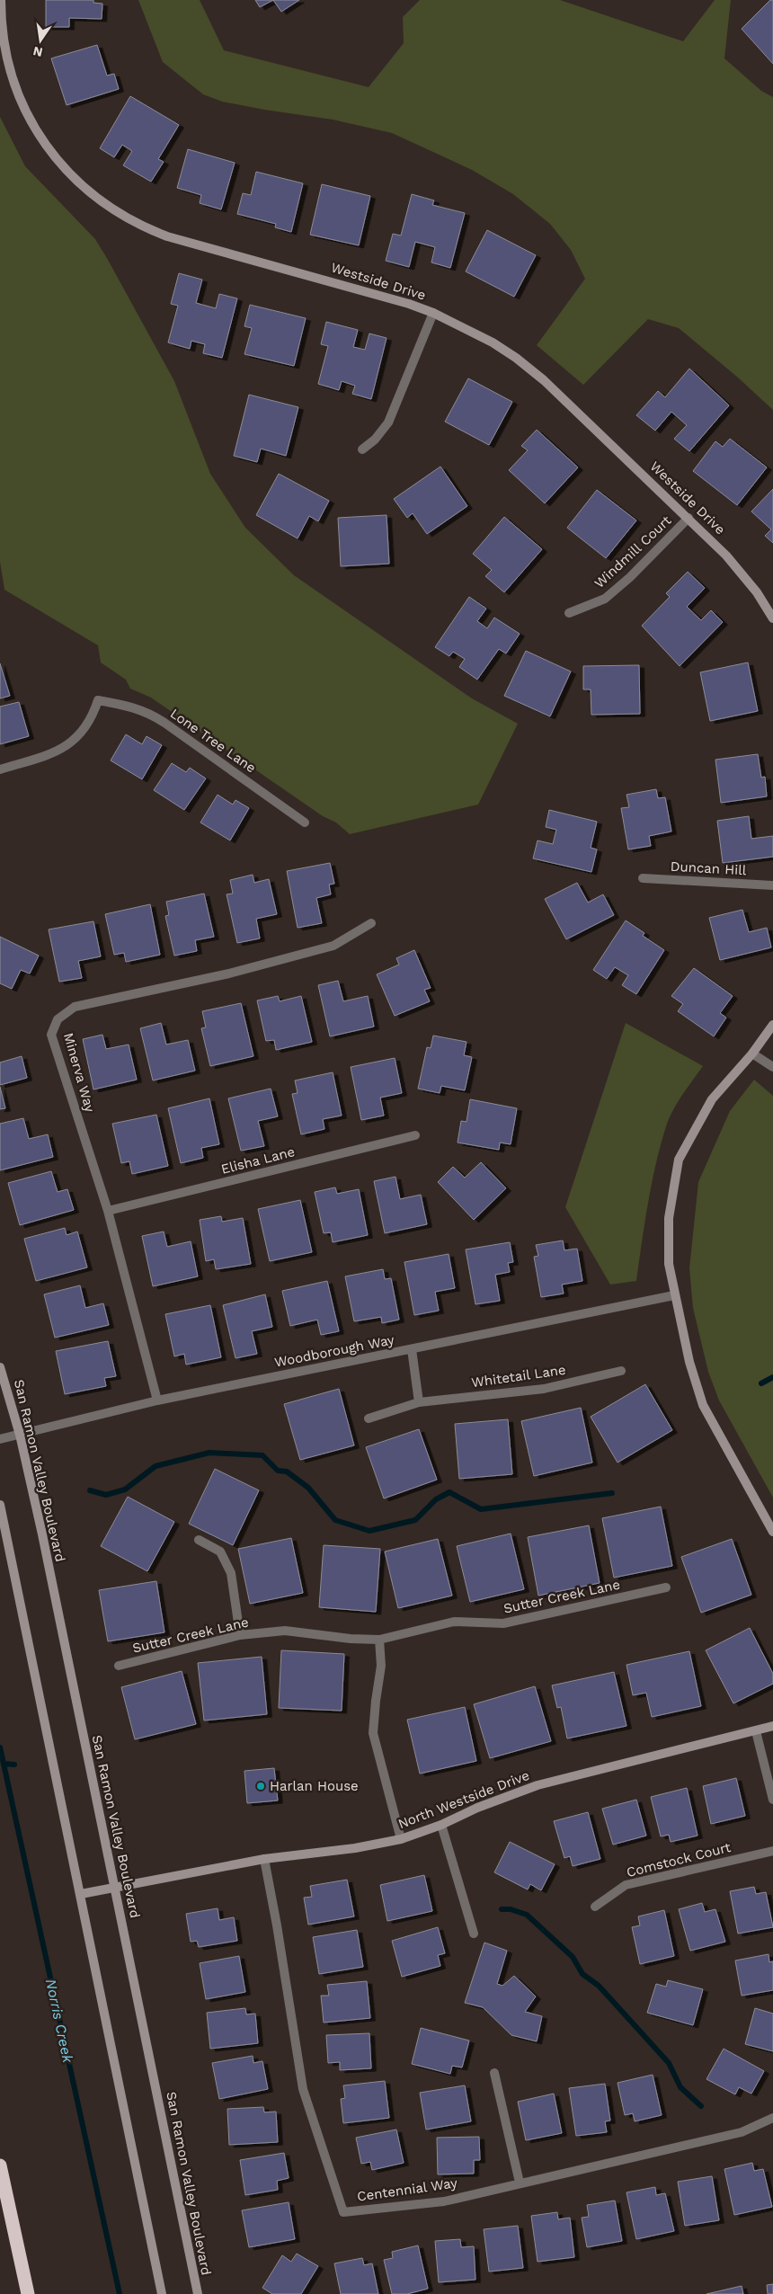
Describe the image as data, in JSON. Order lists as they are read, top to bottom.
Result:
{
  "streets": {
    "street": [
      "Westside Drive",
      "Windmill Court",
      "Lone Tree Lane",
      "Duncan Hill",
      "Minerva Way",
      "Elisha Lane",
      "Woodborough Way",
      "Whitetail Lane",
      "San Ramon Valley Boulevard",
      "Sutter Creek Lane",
      "North Westside Drive",
      "Comstock Court",
      "Centennial Way"
    ]
  },
  "crossings": [
    ["Westside Drive", "Windmill Court"],
    ["Minerva Way", "Elisha Lane"],
    ["Minerva Way", "Woodborough Way"],
    ["Woodborough Way", "San Ramon Valley Boulevard"],
    ["San Ramon Valley Boulevard", "North Westside Drive"],
    ["North Westside Drive", "Centennial Way"]
  ],
  "water": ["Norris Creek"],
  "places": ["Harlan House"],
  "north": "bottom"
}
